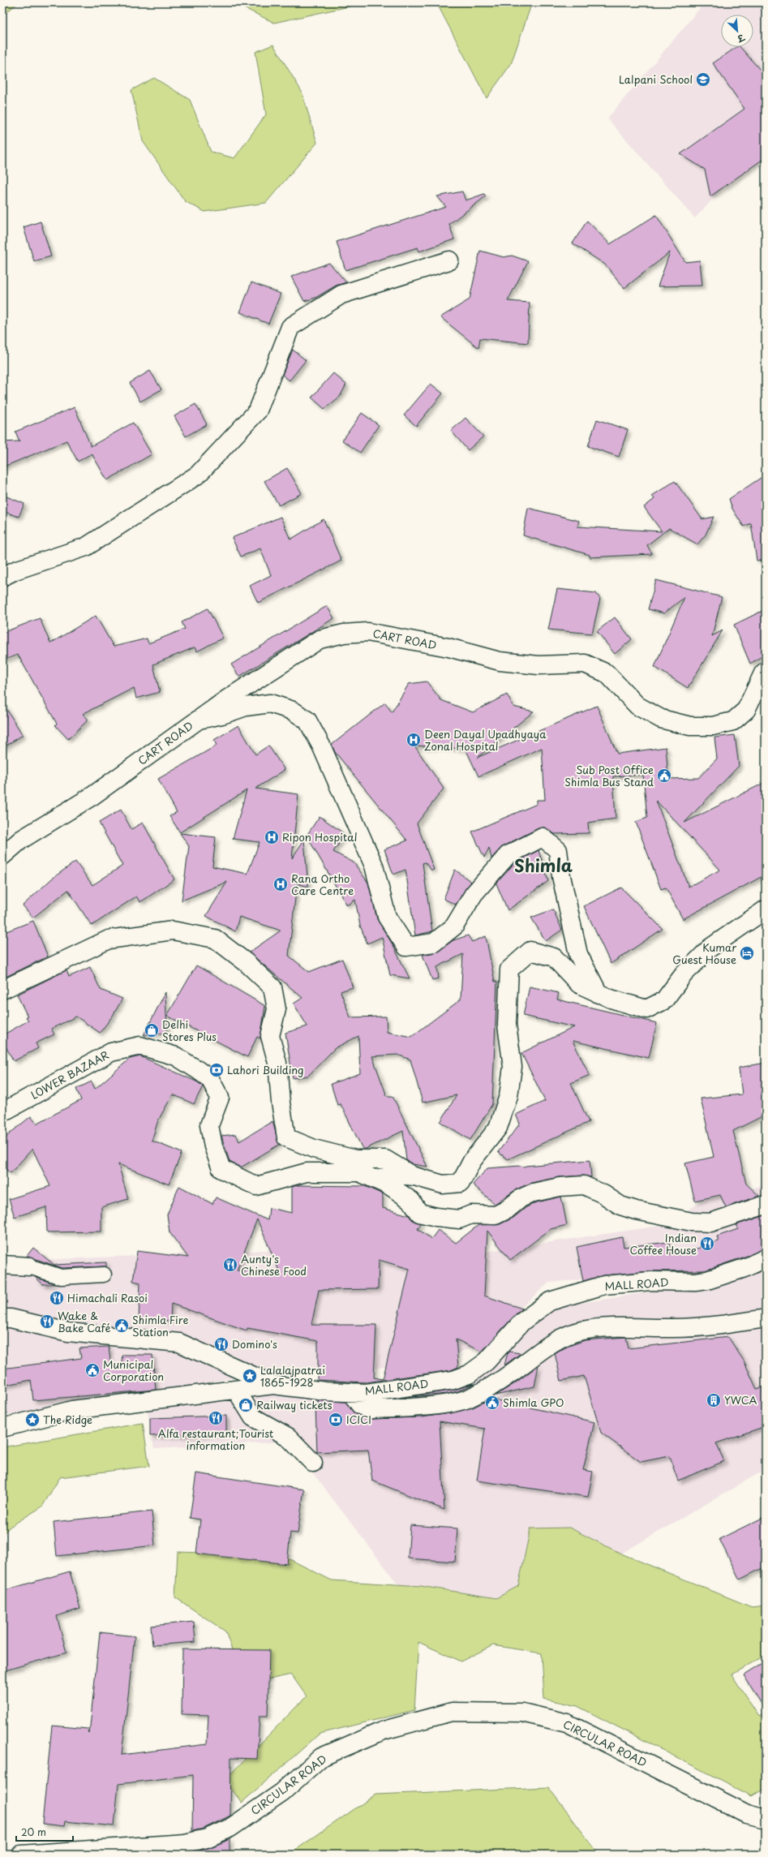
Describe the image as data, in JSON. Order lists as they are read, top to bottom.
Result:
{
  "streets": {
    "street": [
      "CART ROAD",
      "LOWER BAZAAR",
      "MALL ROAD",
      "CIRCULAR ROAD"
    ]
  },
  "districts": ["Shimla"],
  "places": {
    "school or university": ["Lalpani School"],
    "hospital": ["Deen Dayal Upadhyaya Zonal Hospital", "Ripon Hospital", "Rana Ortho Care Centre"],
    "public building": [
      "Sub Post Office Shimla Bus Stand",
      "Shimla Fire Station",
      "Municipal Corporation",
      "Shimla GPO"
    ],
    "hotel": ["Kumar Guest House"],
    "shop": ["Delhi Stores Plus", "Railway tickets"],
    "bank": ["Lahori Building", "ICICI"],
    "restaurant": [
      "Indian Coffee House",
      "Aunty's Chinese Food",
      "Himachali Rasoi",
      "Wake & Bake Café",
      "Domino's",
      "Alfa restaurant;Tourist information"
    ],
    "place": ["Lalalajpatrai 1865-1928", "The Ridge"],
    "building": ["YWCA"]
  },
  "scale_bar": "20 m",
  "north": "bottom right"
}
